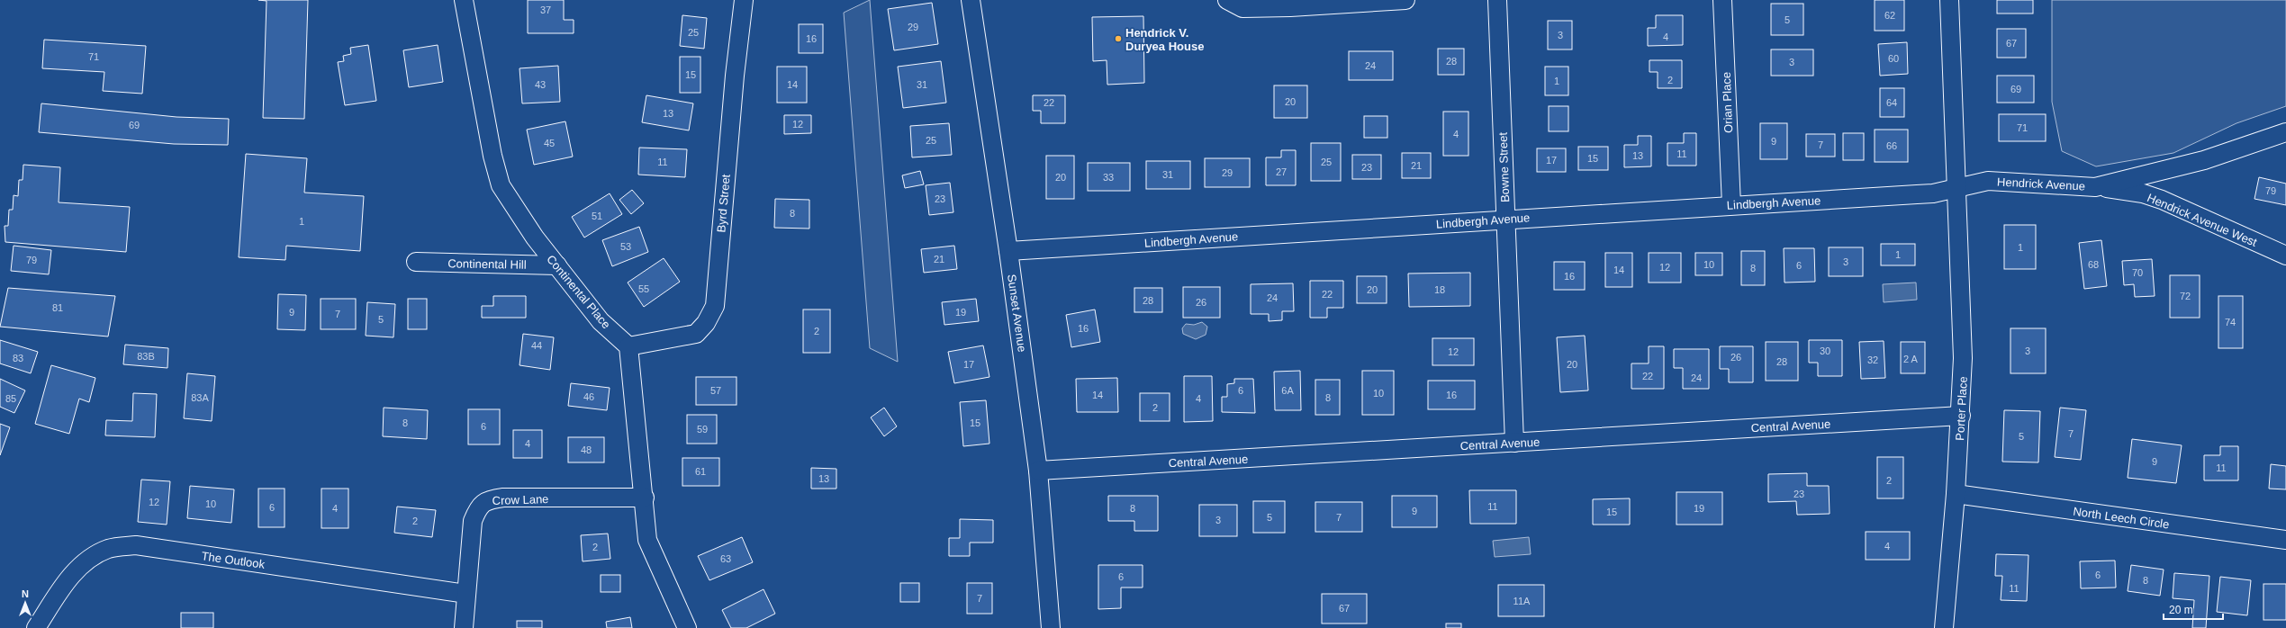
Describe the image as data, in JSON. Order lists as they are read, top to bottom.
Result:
{
  "streets": {
    "street": [
      "Orian Place",
      "Bowne Street",
      "Hendrick Avenue",
      "Lindbergh Avenue",
      "Byrd Street",
      "Hendrick Avenue West",
      "Continental Hill",
      "Continental Place",
      "Sunset Avenue",
      "Porter Place",
      "Central Avenue",
      "Crow Lane",
      "North Leech Circle",
      "The Outlook"
    ]
  },
  "crossings": [
    ["Orian Place", "Lindbergh Avenue"],
    ["Bowne Street", "Lindbergh Avenue"],
    ["Bowne Street", "Central Avenue"],
    ["Hendrick Avenue", "Lindbergh Avenue"],
    ["Hendrick Avenue", "Hendrick Avenue West"],
    ["Hendrick Avenue", "Porter Place"],
    ["Lindbergh Avenue", "Sunset Avenue"],
    ["Lindbergh Avenue", "Porter Place"],
    ["Byrd Street", "Continental Place"],
    ["Continental Hill", "Continental Place"],
    ["Sunset Avenue", "Central Avenue"],
    ["Porter Place", "Central Avenue"],
    ["Porter Place", "North Leech Circle"],
    ["Crow Lane", "The Outlook"]
  ],
  "places": ["Hendrick V. Duryea House"],
  "house_numbers": [
    "37",
    "62",
    "5",
    "29",
    "25",
    "3",
    "4",
    "16",
    "67",
    "71",
    "60",
    "28",
    "3",
    "24",
    "15",
    "2",
    "1",
    "43",
    "14",
    "31",
    "69",
    "20",
    "22",
    "64",
    "13",
    "12",
    "69",
    "71",
    "4",
    "25",
    "9",
    "45",
    "7",
    "66",
    "11",
    "13",
    "15",
    "17",
    "11",
    "25",
    "21",
    "23",
    "27",
    "29",
    "31",
    "20",
    "33",
    "79",
    "23",
    "8",
    "51",
    "1",
    "53",
    "1",
    "1",
    "21",
    "79",
    "3",
    "10",
    "68",
    "6",
    "12",
    "8",
    "14",
    "70",
    "16",
    "55",
    "20",
    "18",
    "22",
    "72",
    "24",
    "28",
    "26",
    "81",
    "9",
    "19",
    "7",
    "5",
    "74",
    "16",
    "2",
    "44",
    "30",
    "3",
    "12",
    "83B",
    "26",
    "83",
    "2 A",
    "32",
    "28",
    "17",
    "20",
    "22",
    "24",
    "57",
    "6",
    "6A",
    "10",
    "14",
    "16",
    "46",
    "83A",
    "8",
    "85",
    "4",
    "2",
    "8",
    "15",
    "6",
    "59",
    "7",
    "5",
    "4",
    "48",
    "9",
    "11",
    "61",
    "13",
    "2",
    "23",
    "12",
    "10",
    "11",
    "6",
    "4",
    "8",
    "19",
    "9",
    "15",
    "5",
    "7",
    "3",
    "2",
    "4",
    "2",
    "63",
    "6",
    "6",
    "8",
    "11",
    "7",
    "11A",
    "67"
  ],
  "scale_bar": "20 m",
  "north": "top"
}
